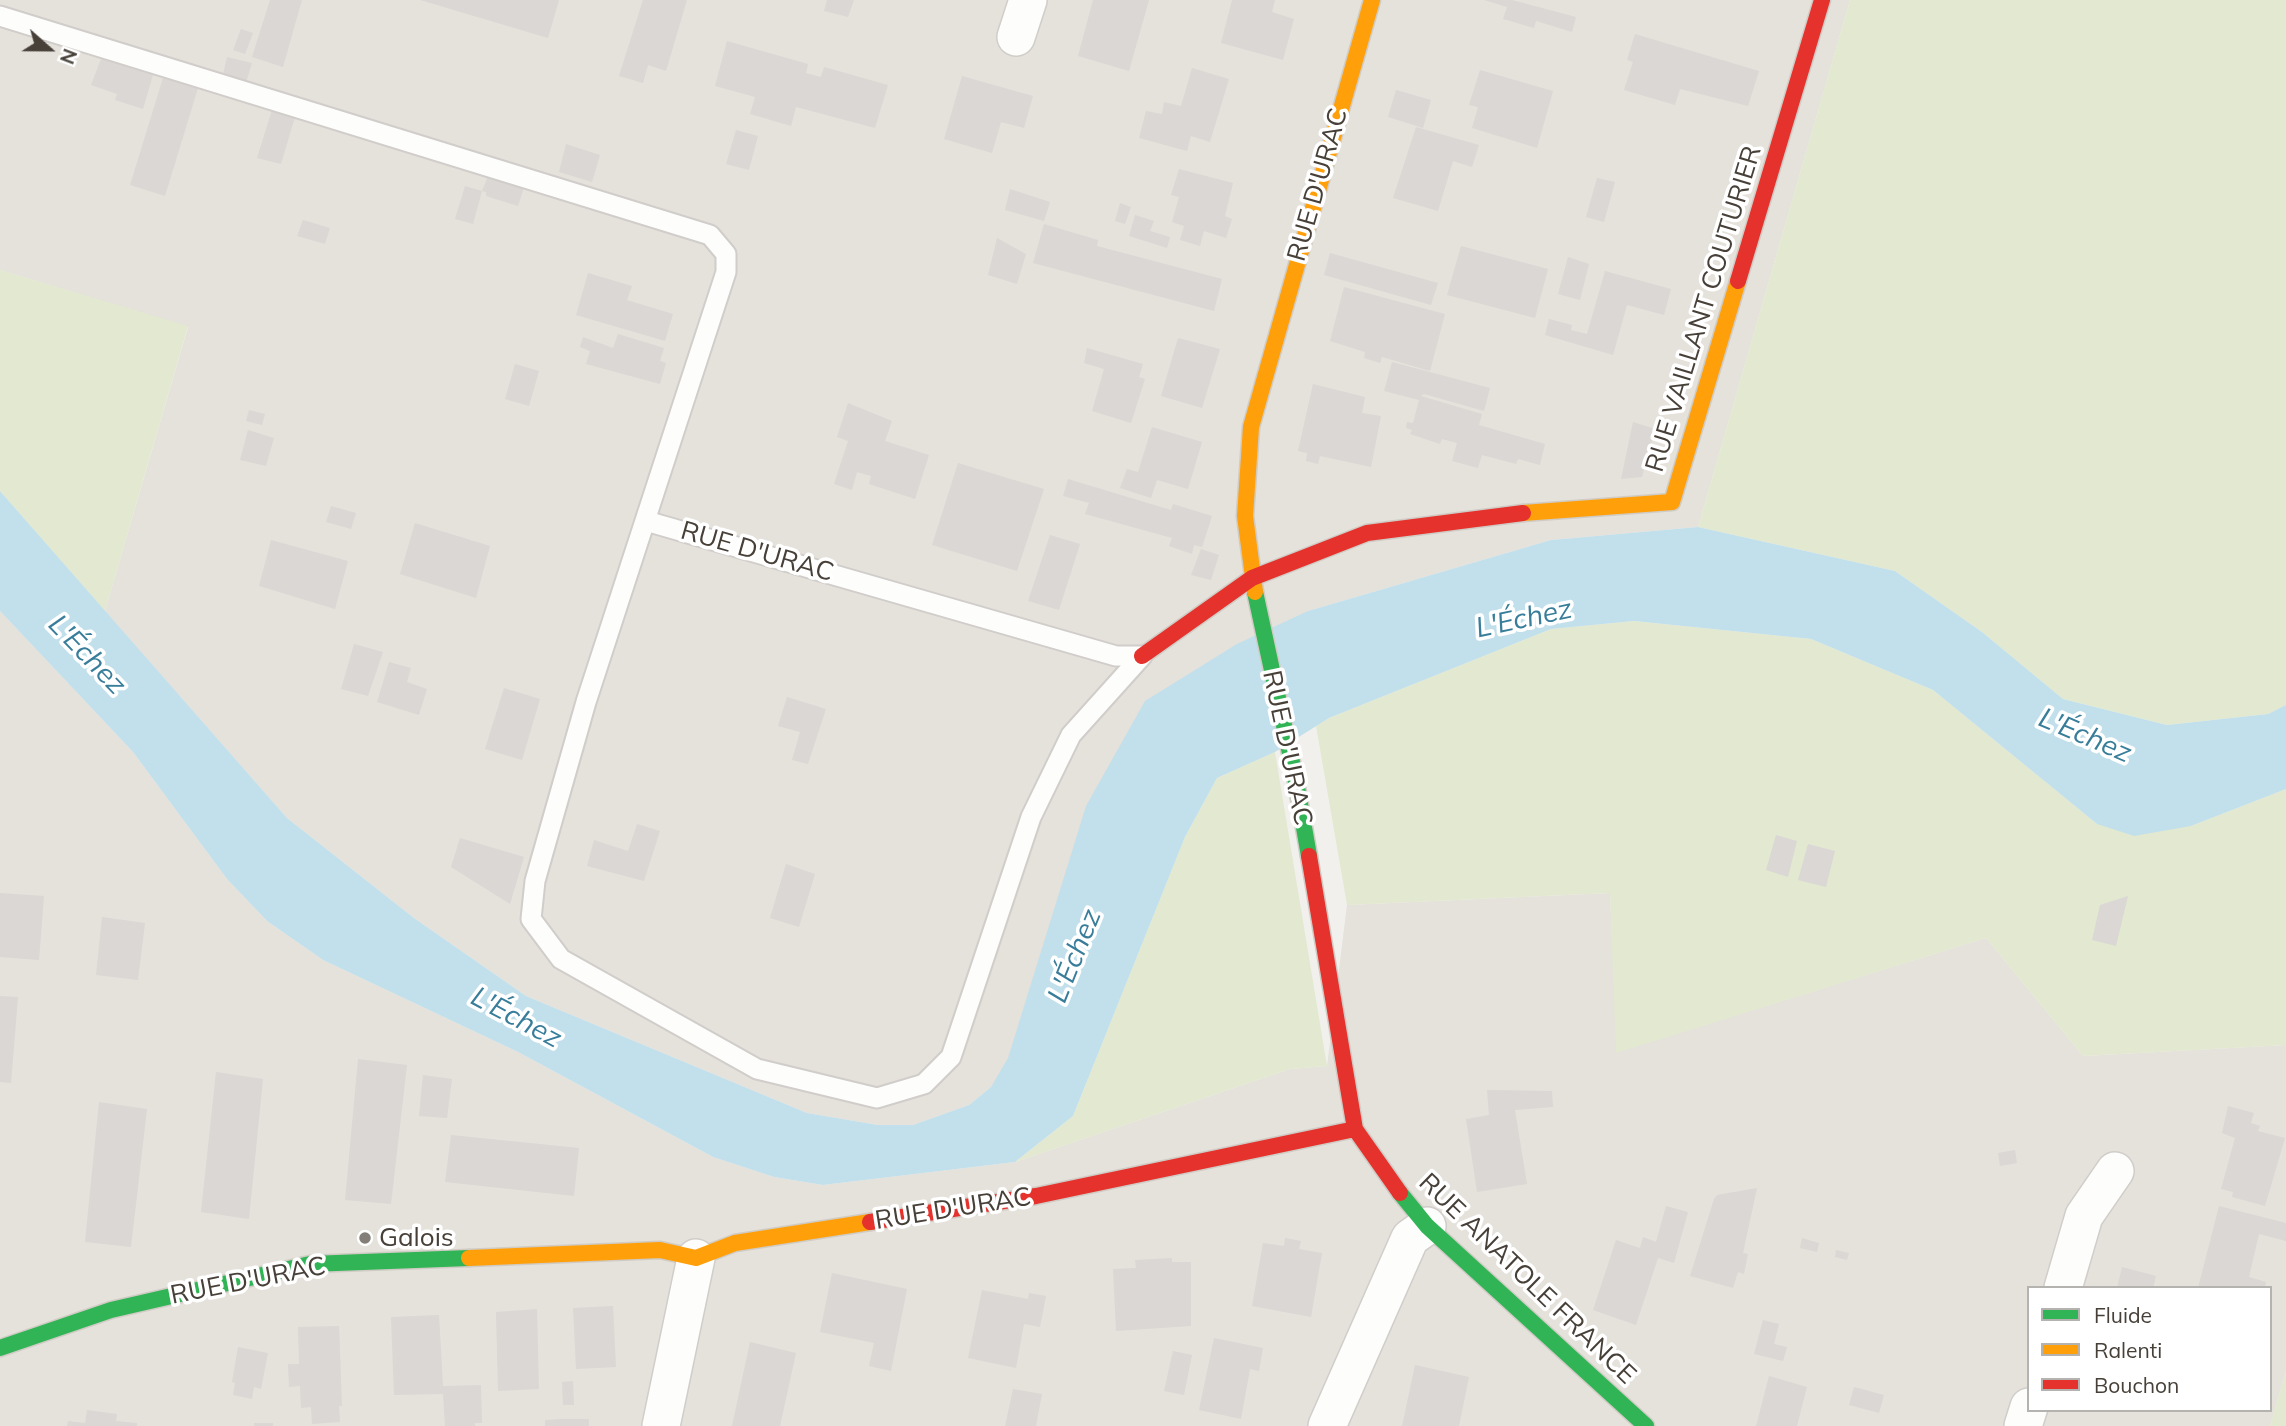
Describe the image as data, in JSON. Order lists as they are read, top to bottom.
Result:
{
  "streets": {
    "street": ["RUE D'URAC", "RUE VAILLANT COUTURIER", "RUE ANATOLE FRANCE"]
  },
  "crossings": [
    ["RUE D'URAC", "RUE VAILLANT COUTURIER"],
    ["RUE D'URAC", "RUE ANATOLE FRANCE"]
  ],
  "water": ["L'Échez"],
  "places": ["Galois"],
  "legend": ["Fluide", "Ralenti", "Bouchon"],
  "north": "right"
}
